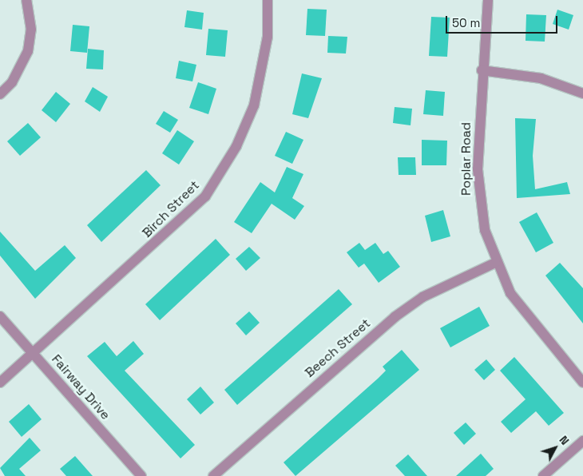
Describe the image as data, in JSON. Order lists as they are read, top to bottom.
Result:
{
  "streets": {
    "street": [
      "Poplar Road",
      "Birch Street",
      "Beech Street",
      "Fairway Drive"
    ]
  },
  "crossings": [
    ["Poplar Road", "Beech Street"],
    ["Birch Street", "Fairway Drive"]
  ],
  "scale_bar": "50 m",
  "north": "top right"
}
